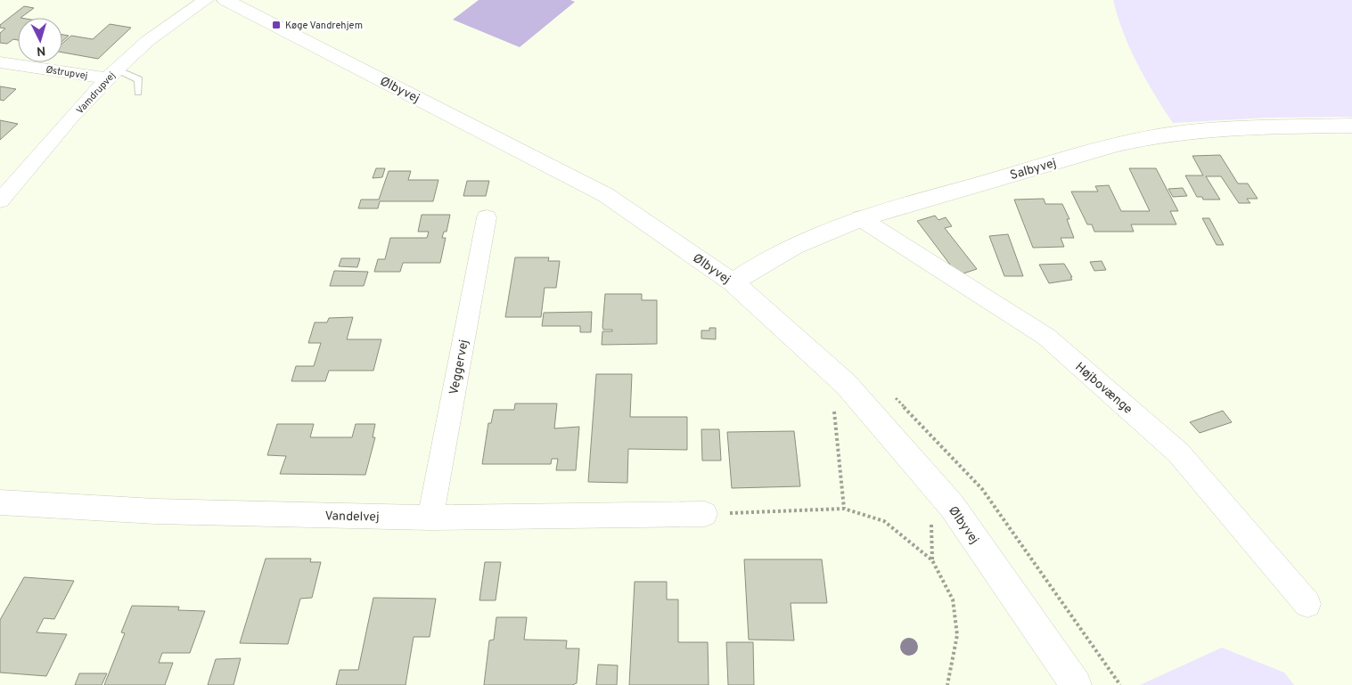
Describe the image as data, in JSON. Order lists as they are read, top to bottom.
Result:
{
  "streets": {
    "street": [
      "Østrupvej",
      "Ølbyvej",
      "Vamdrupvej",
      "Salbyvej",
      "Veggervej",
      "Højbovænge",
      "Vandelvej"
    ]
  },
  "crossings": [
    ["Østrupvej", "Vamdrupvej"],
    ["Ølbyvej", "Salbyvej"],
    ["Salbyvej", "Højbovænge"],
    ["Veggervej", "Vandelvej"]
  ],
  "places": {
    "transit": ["Køge Vandrehjem"]
  },
  "north": "bottom"
}
